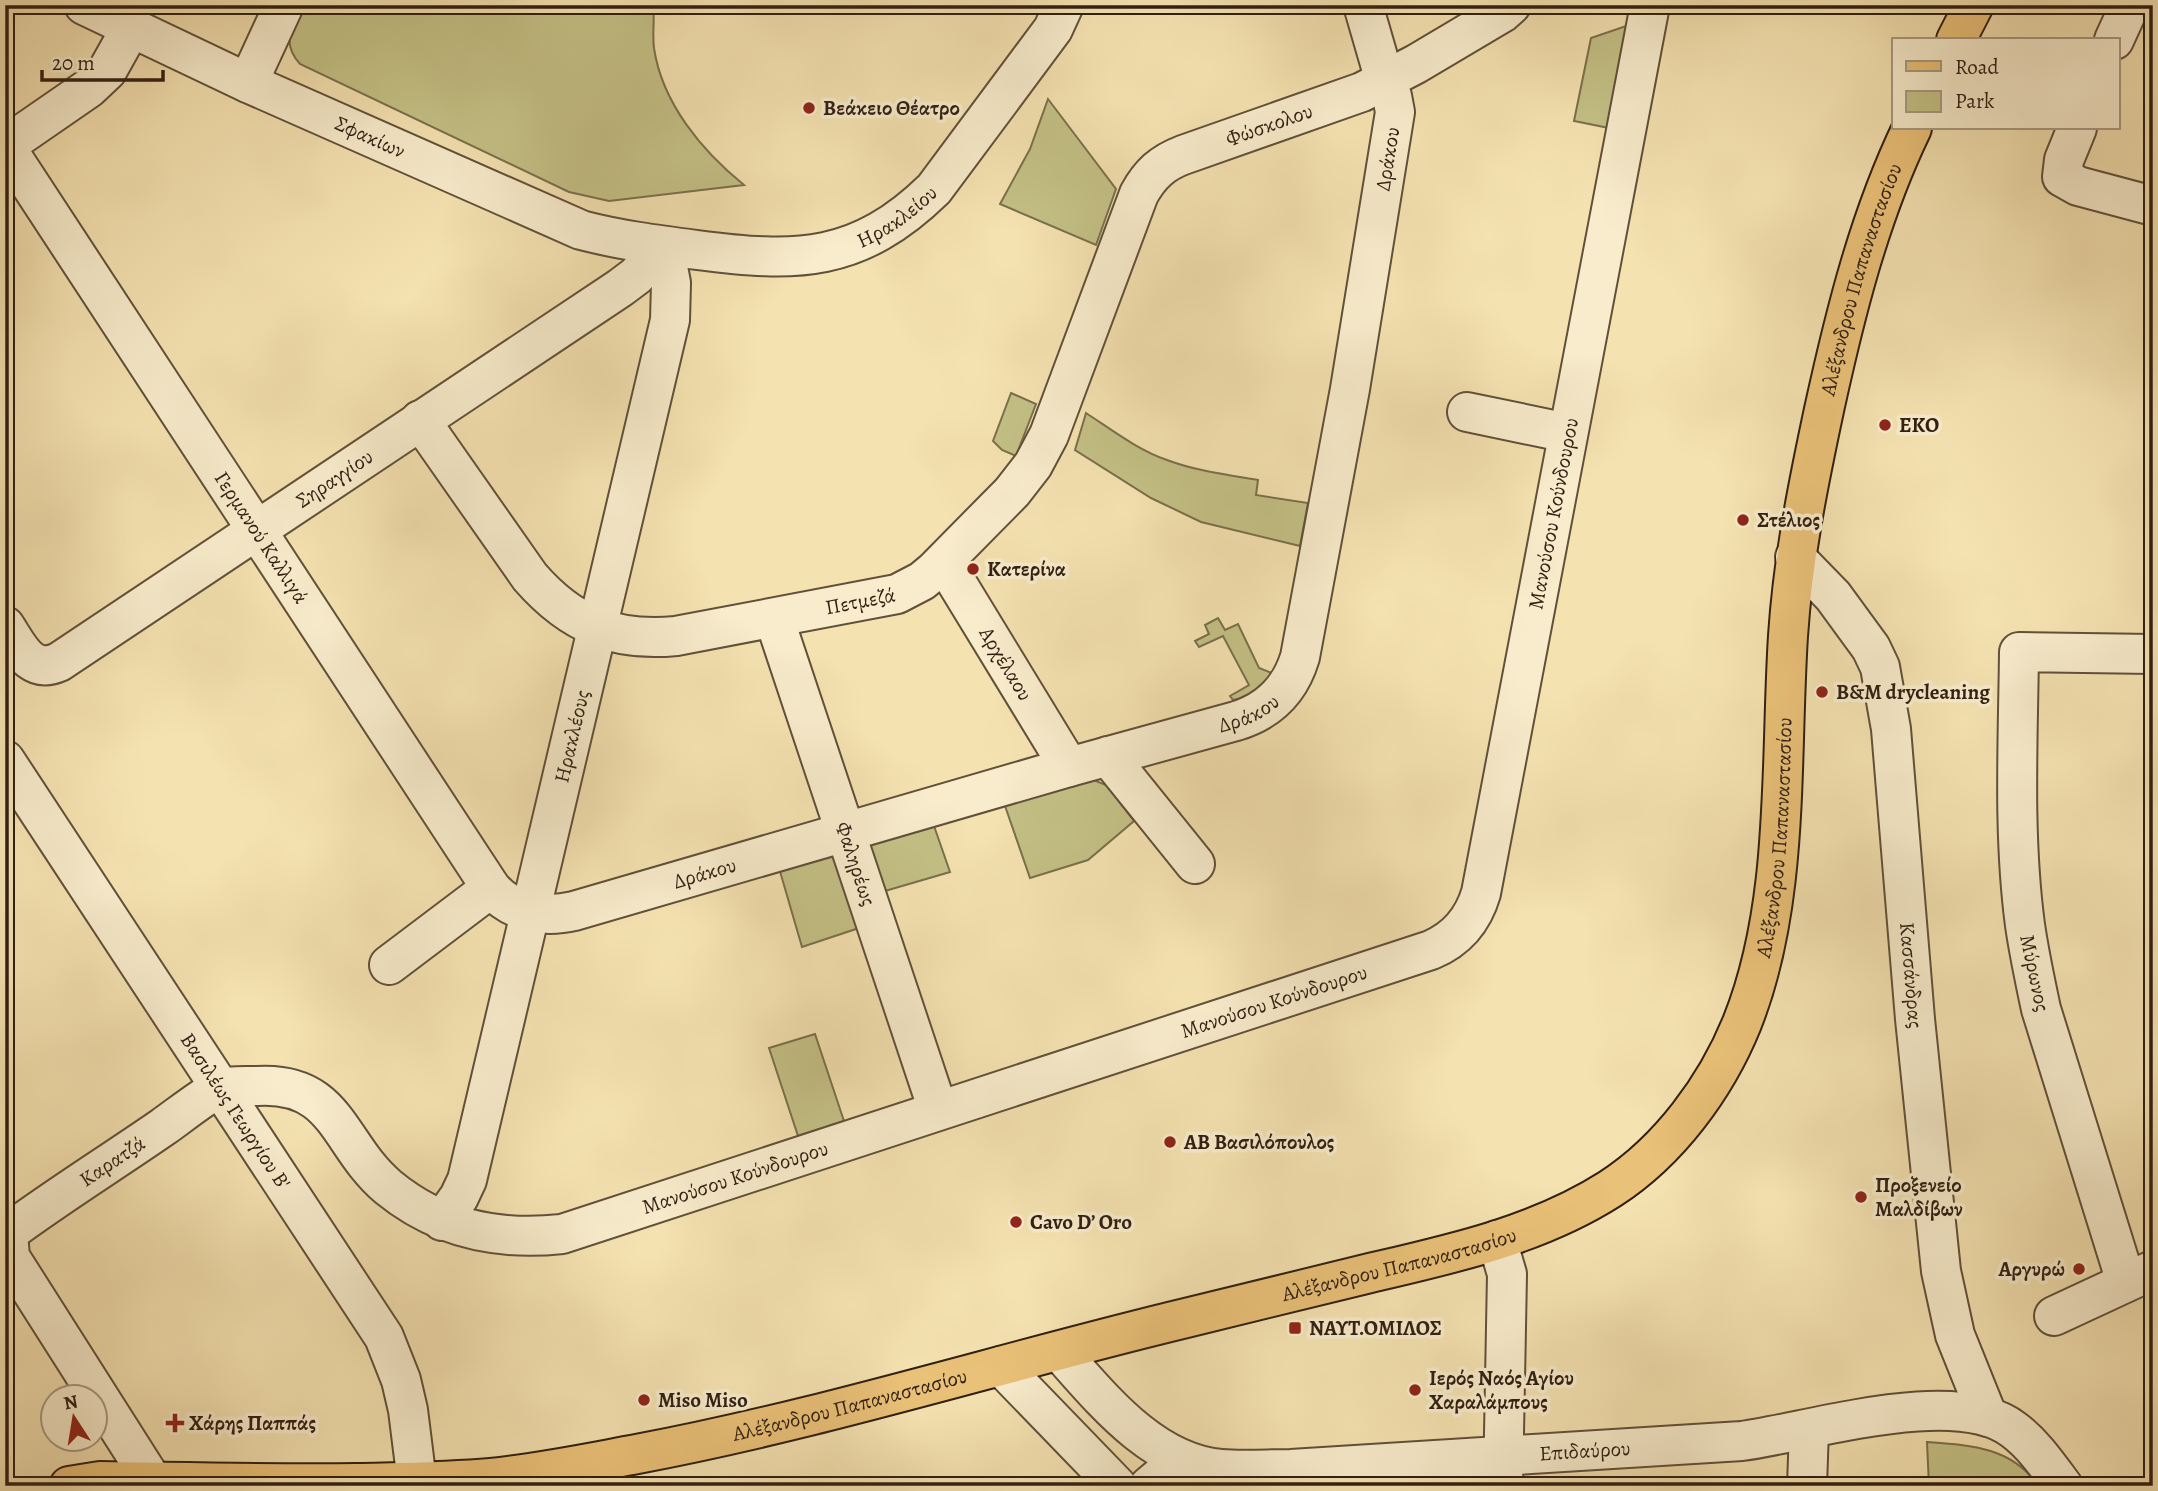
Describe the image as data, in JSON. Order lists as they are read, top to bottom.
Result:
{
  "streets": {
    "main road": ["Αλέξανδρου Παπαναστασίου"],
    "street": [
      "Φώσκολου",
      "Σφακίων",
      "Δράκου",
      "Ηρακλείου",
      "Σηραγγίου",
      "Μανούσου Κούνδουρου",
      "Γερμανού Καλλιγά",
      "Πετμεζά",
      "Αρχέλαου",
      "Ηρακλέους",
      "Φαληρέως",
      "Μύρωνος",
      "Κασσάνδρας",
      "Βασιλέως Γεωργίου Β'",
      "Καρατζά",
      "Επιδαύρου"
    ]
  },
  "crossings": [
    ["Φώσκολου", "Δράκου"],
    ["Φώσκολου", "Πετμεζά"],
    ["Σφακίων", "Ηρακλείου"],
    ["Σφακίων", "Σηραγγίου"],
    ["Σφακίων", "Ηρακλέους"],
    ["Δράκου", "Γερμανού Καλλιγά"],
    ["Δράκου", "Αρχέλαου"],
    ["Δράκου", "Ηρακλέους"],
    ["Δράκου", "Φαληρέως"],
    ["Ηρακλείου", "Σηραγγίου"],
    ["Ηρακλείου", "Ηρακλέους"],
    ["Αλέξανδρου Παπαναστασίου", "Κασσάνδρας"],
    ["Αλέξανδρου Παπαναστασίου", "Βασιλέως Γεωργίου Β'"],
    ["Αλέξανδρου Παπαναστασίου", "Επιδαύρου"],
    ["Σηραγγίου", "Γερμανού Καλλιγά"],
    ["Σηραγγίου", "Πετμεζά"],
    ["Σηραγγίου", "Ηρακλέους"],
    ["Μανούσου Κούνδουρου", "Ηρακλέους"],
    ["Μανούσου Κούνδουρου", "Φαληρέως"],
    ["Μανούσου Κούνδουρου", "Βασιλέως Γεωργίου Β'"],
    ["Μανούσου Κούνδουρου", "Καρατζά"],
    ["Γερμανού Καλλιγά", "Ηρακλέους"],
    ["Πετμεζά", "Αρχέλαου"],
    ["Πετμεζά", "Ηρακλέους"],
    ["Πετμεζά", "Φαληρέως"],
    ["Κασσάνδρας", "Επιδαύρου"],
    ["Βασιλέως Γεωργίου Β'", "Καρατζά"]
  ],
  "places": {
    "other": [
      "Βεάκειο Θέατρο",
      "ΕΚΟ",
      "Στέλιος",
      "Κατερίνα",
      "B&M drycleaning",
      "ΑΒ Βασιλόπουλος",
      "Προξενείο Μαλδίβων",
      "Cavo D’ Oro",
      "Αργυρώ",
      "Ιερός Ναός Αγίου Χαραλάμπους",
      "Miso Miso"
    ],
    "transit": ["ΝΑΥΤ.ΟΜΙΛΟΣ"],
    "health": ["Χάρης Παππάς"]
  },
  "legend": ["Road", "Park"],
  "scale_bar": "20 m",
  "north": "top"
}
